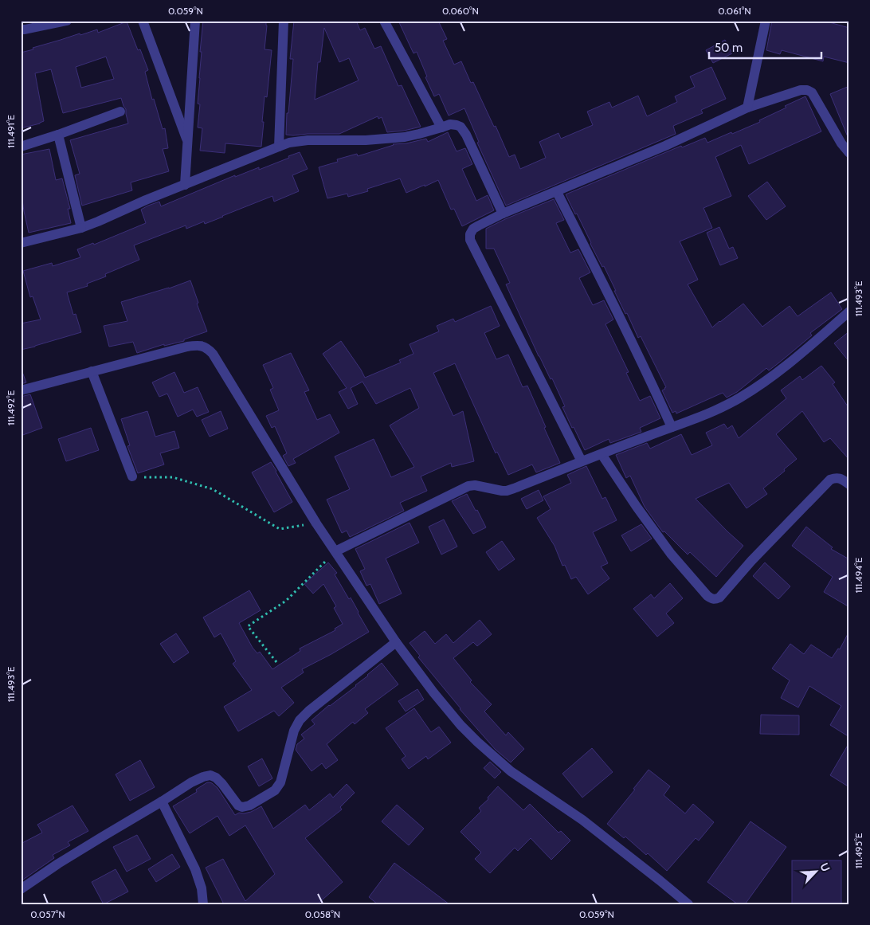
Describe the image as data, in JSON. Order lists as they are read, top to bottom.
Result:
{
  "scale_bar": "50 m",
  "north": "top right",
  "coordinates": [
    "0.059°N",
    "0.060°N",
    "0.061°N",
    "111.491°E",
    "111.493°E",
    "111.492°E",
    "111.494°E",
    "111.495°E",
    "0.057°N",
    "0.058°N"
  ]
}
